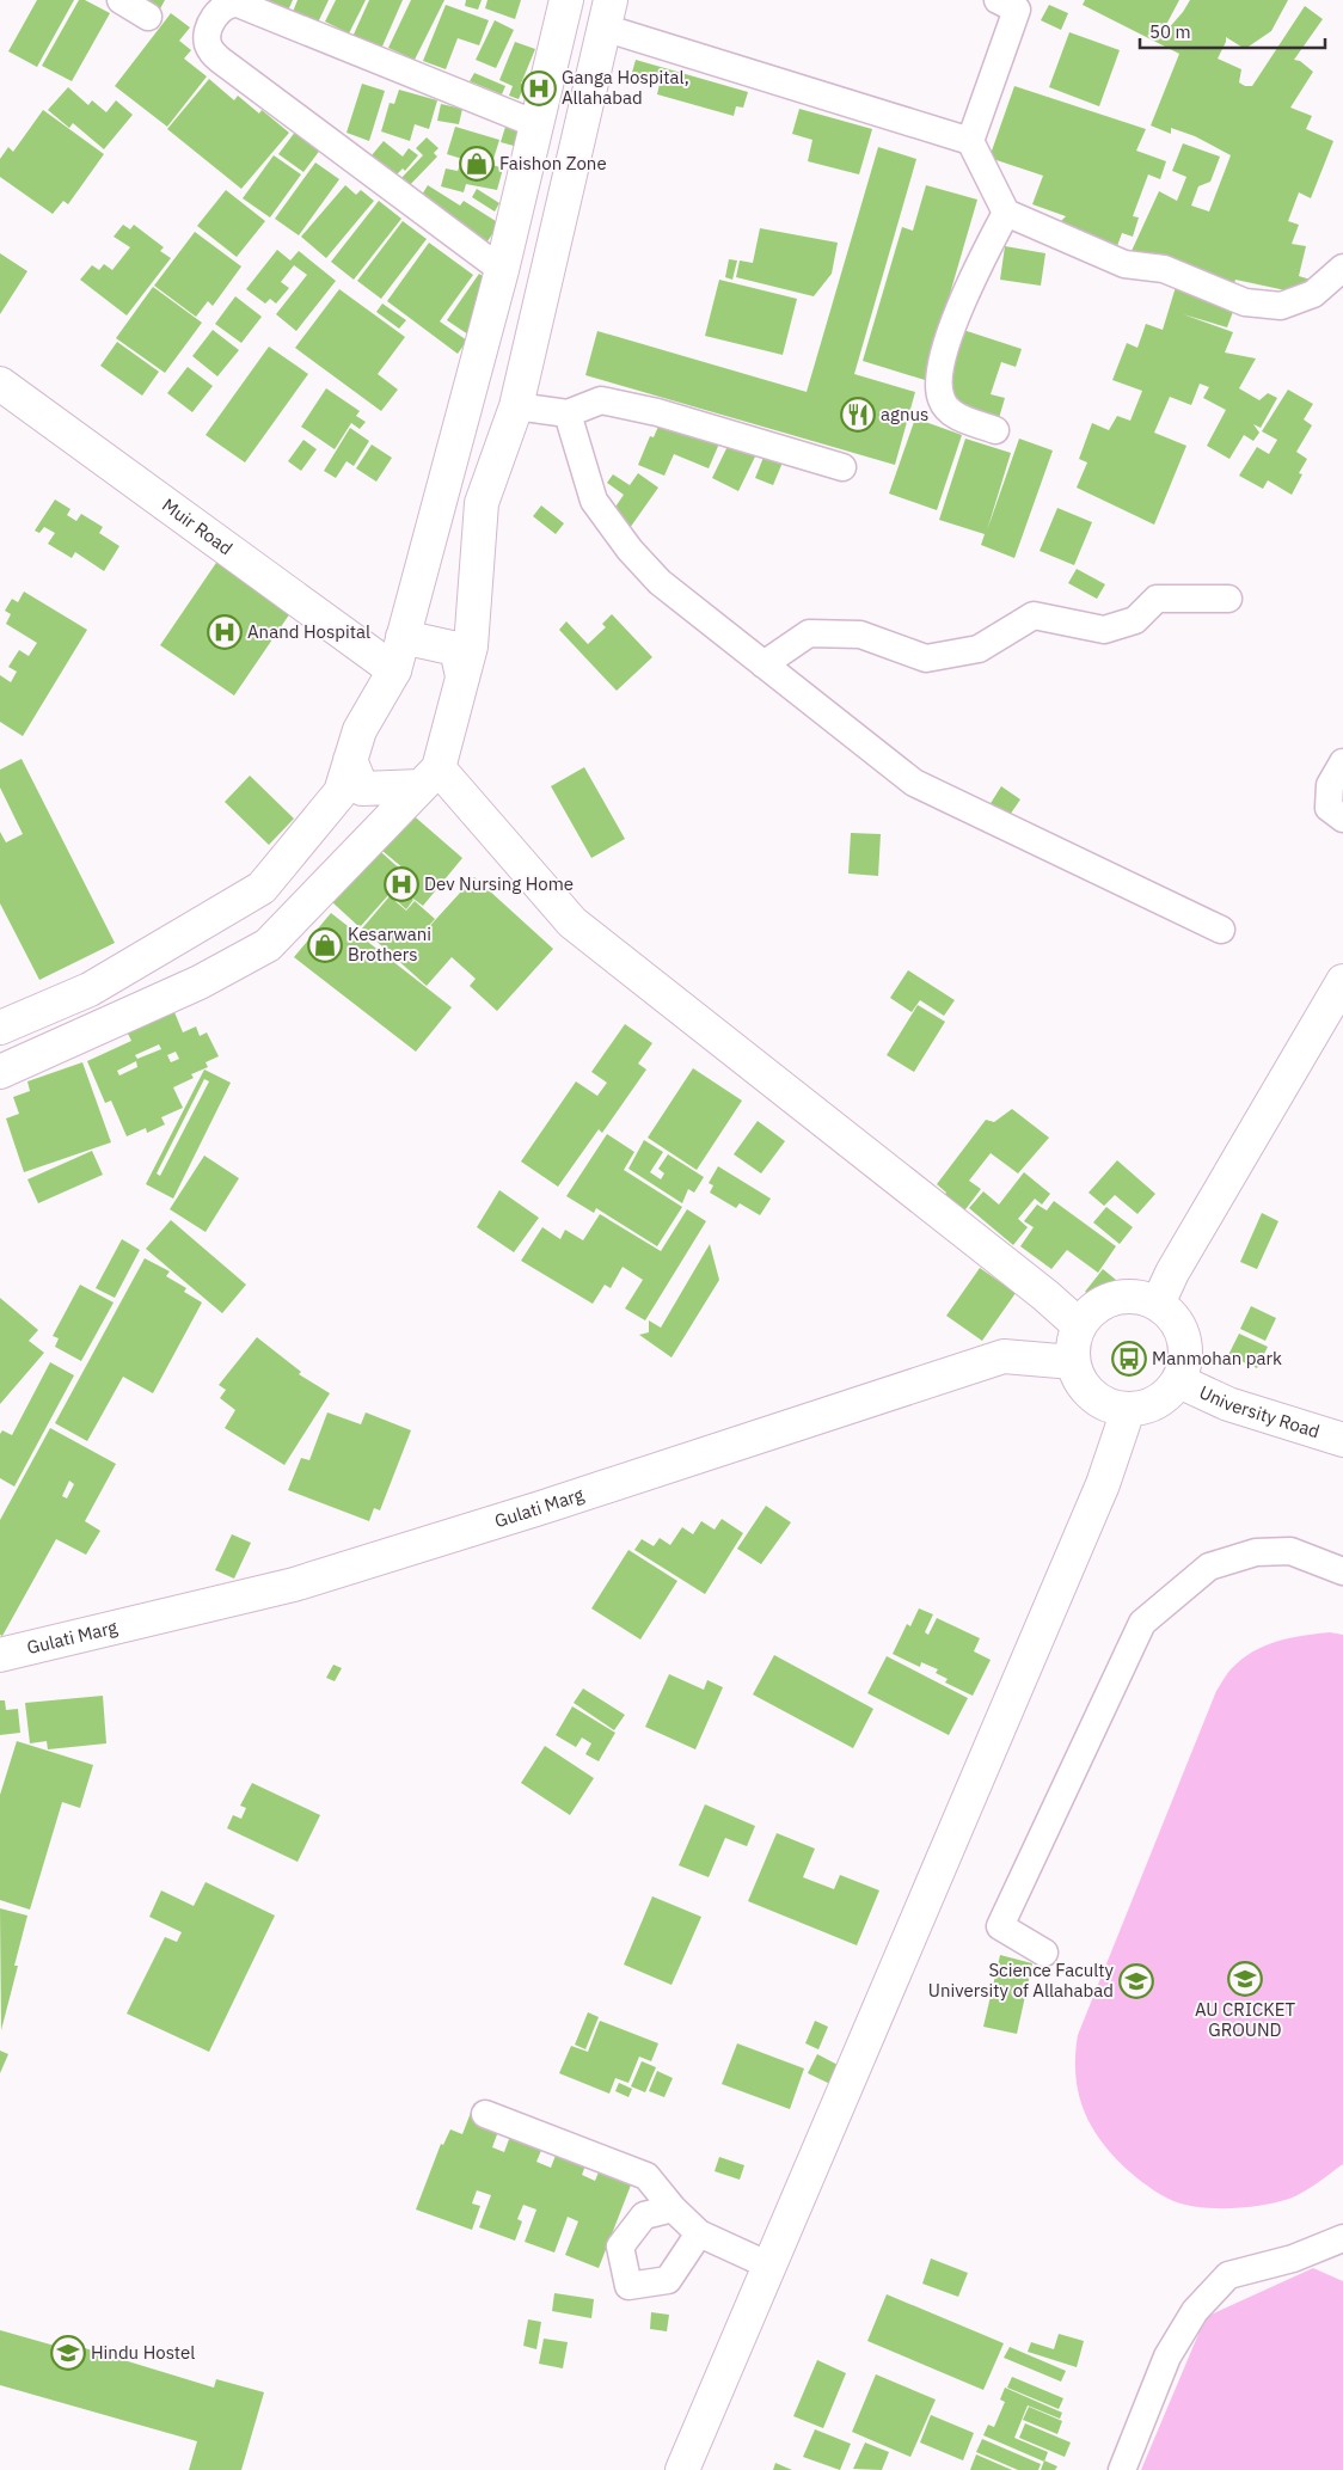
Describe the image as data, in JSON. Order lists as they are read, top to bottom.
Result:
{
  "streets": {
    "main road": ["Muir Road", "University Road", "Gulati Marg"]
  },
  "crossings": [
    ["University Road", "Gulati Marg"]
  ],
  "places": {
    "hospital": ["Ganga Hospital, Allahabad", "Anand Hospital", "Dev Nursing Home"],
    "shop": ["Faishon Zone", "Kesarwani Brothers"],
    "restaurant": ["agnus"],
    "bus stop": ["Manmohan park"],
    "school or university": ["AU CRICKET GROUND", "Science Faculty University of Allahabad", "Hindu Hostel"]
  },
  "scale_bar": "50 m"
}
